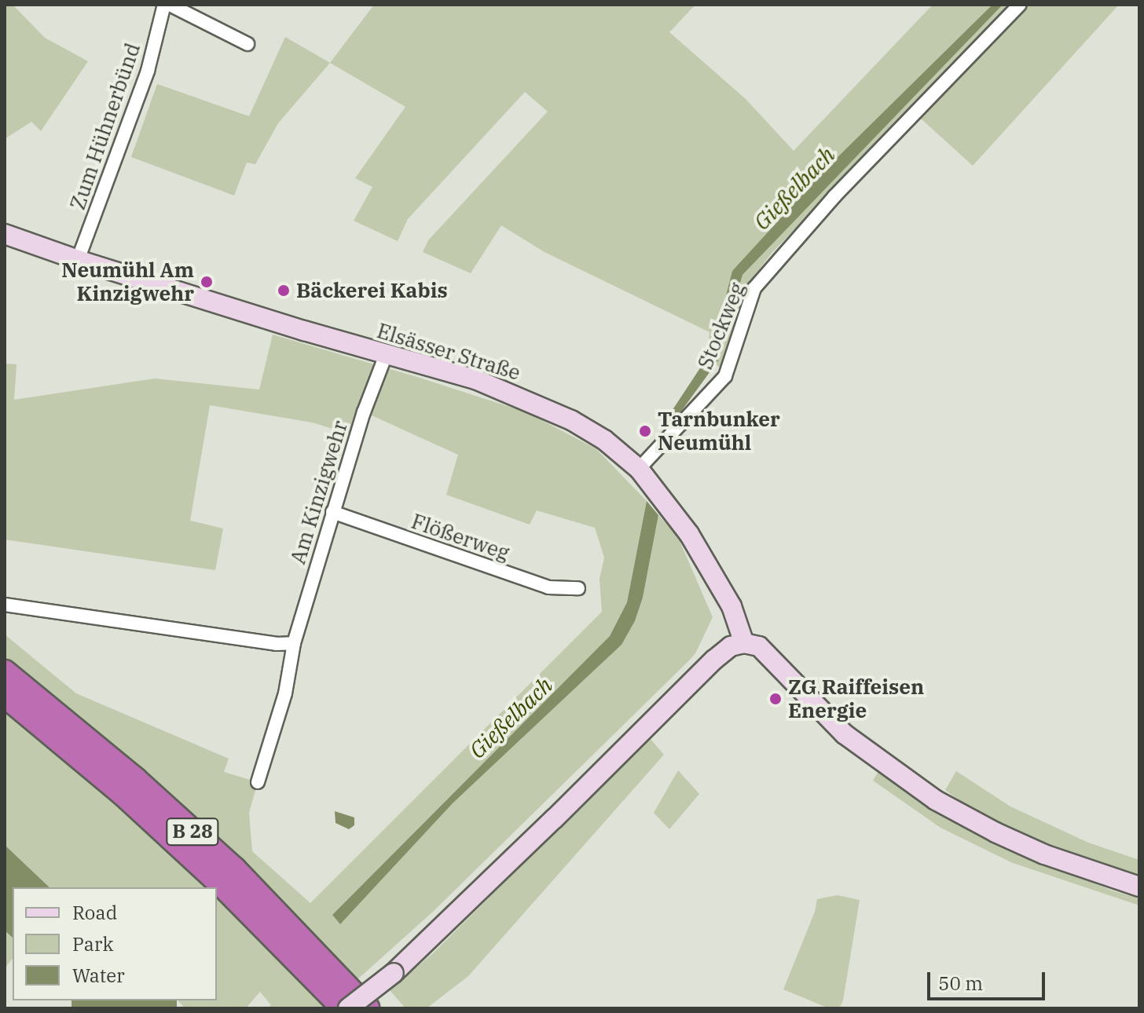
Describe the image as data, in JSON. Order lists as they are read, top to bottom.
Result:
{
  "streets": {
    "highway": ["B 28"],
    "street": [
      "Zum Hühnerbünd",
      "Stockweg",
      "Elsässer Straße",
      "Am Kinzigwehr",
      "Flößerweg"
    ]
  },
  "crossings": [
    ["Zum Hühnerbünd", "Elsässer Straße"],
    ["Stockweg", "Elsässer Straße"],
    ["Elsässer Straße", "Am Kinzigwehr"],
    ["Am Kinzigwehr", "Flößerweg"]
  ],
  "water": ["Gießelbach"],
  "places": [
    "Neumühl Am Kinzigwehr",
    "Bäckerei Kabis",
    "Tarnbunker Neumühl",
    "ZG Raiffeisen Energie"
  ],
  "legend": ["Road", "Park", "Water"],
  "scale_bar": "50 m"
}
